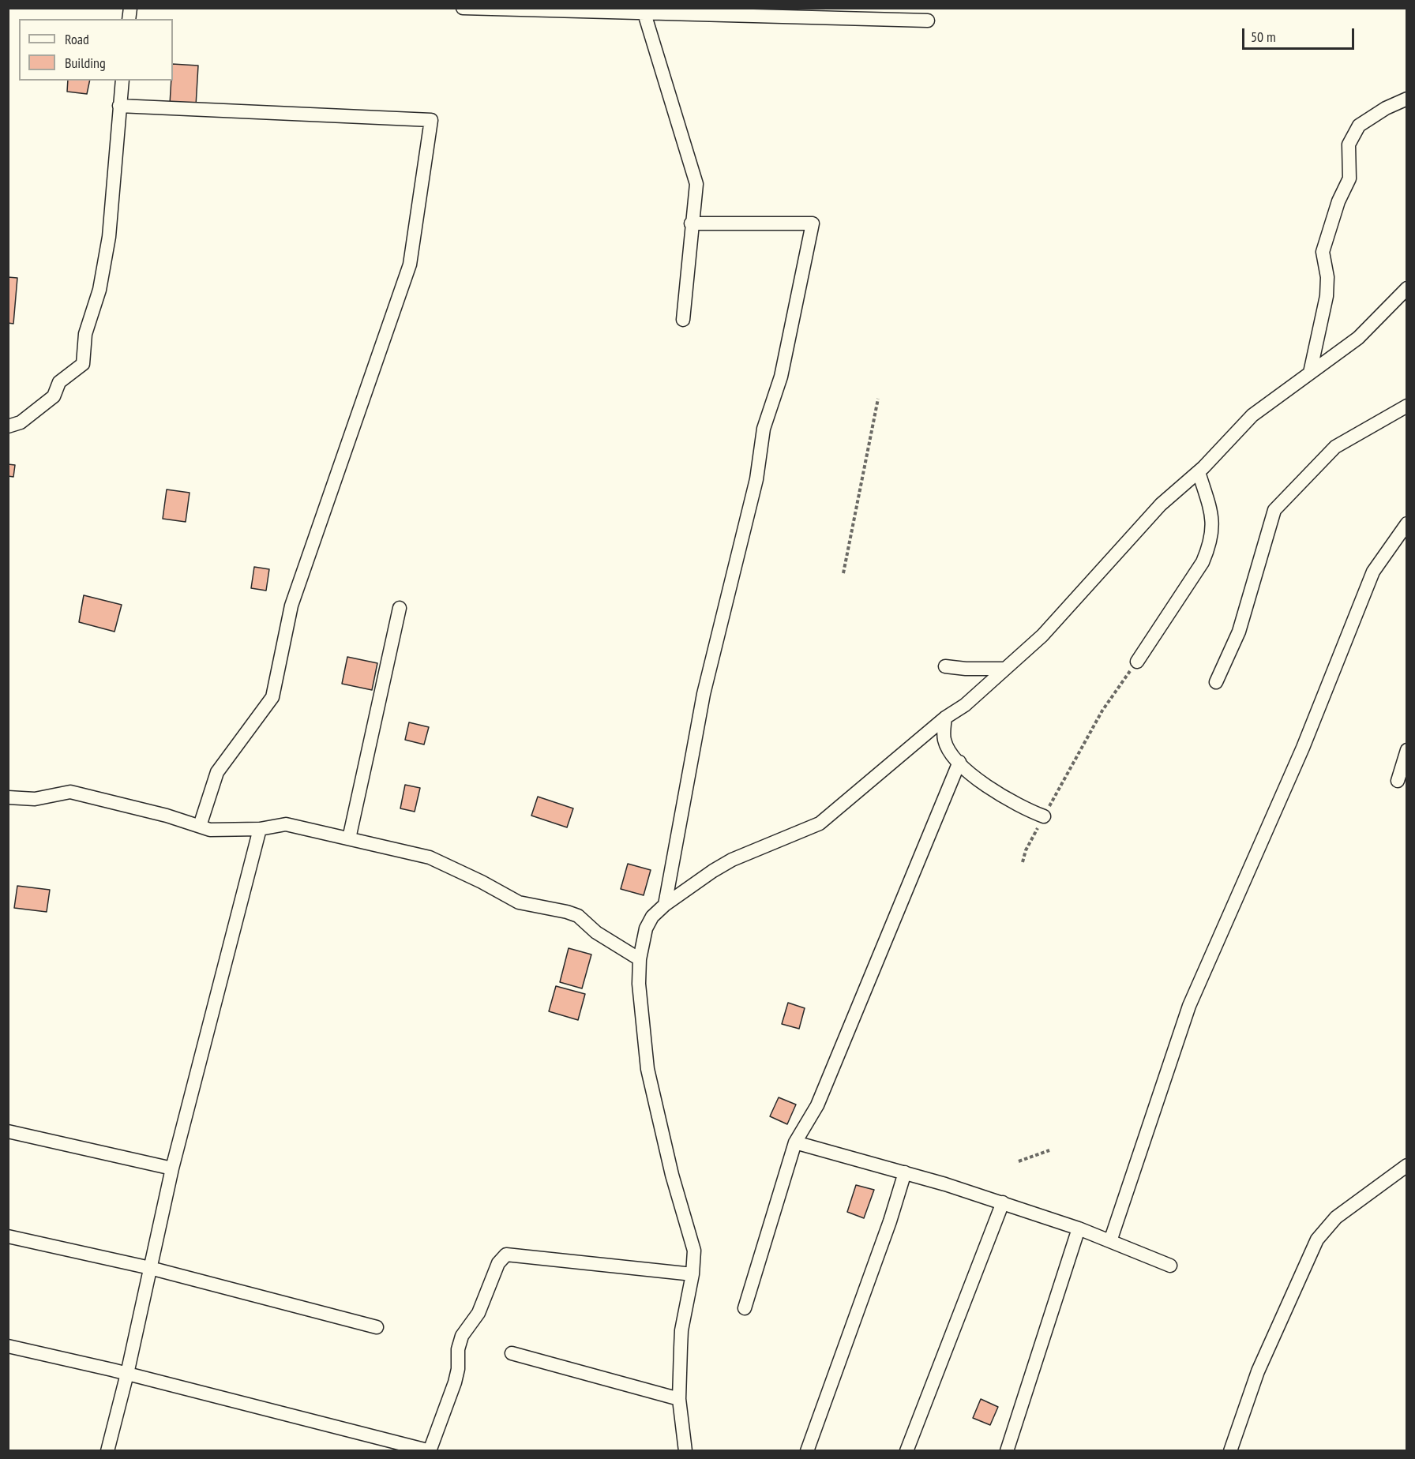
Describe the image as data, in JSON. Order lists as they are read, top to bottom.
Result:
{
  "legend": ["Road", "Building"],
  "scale_bar": "50 m"
}
